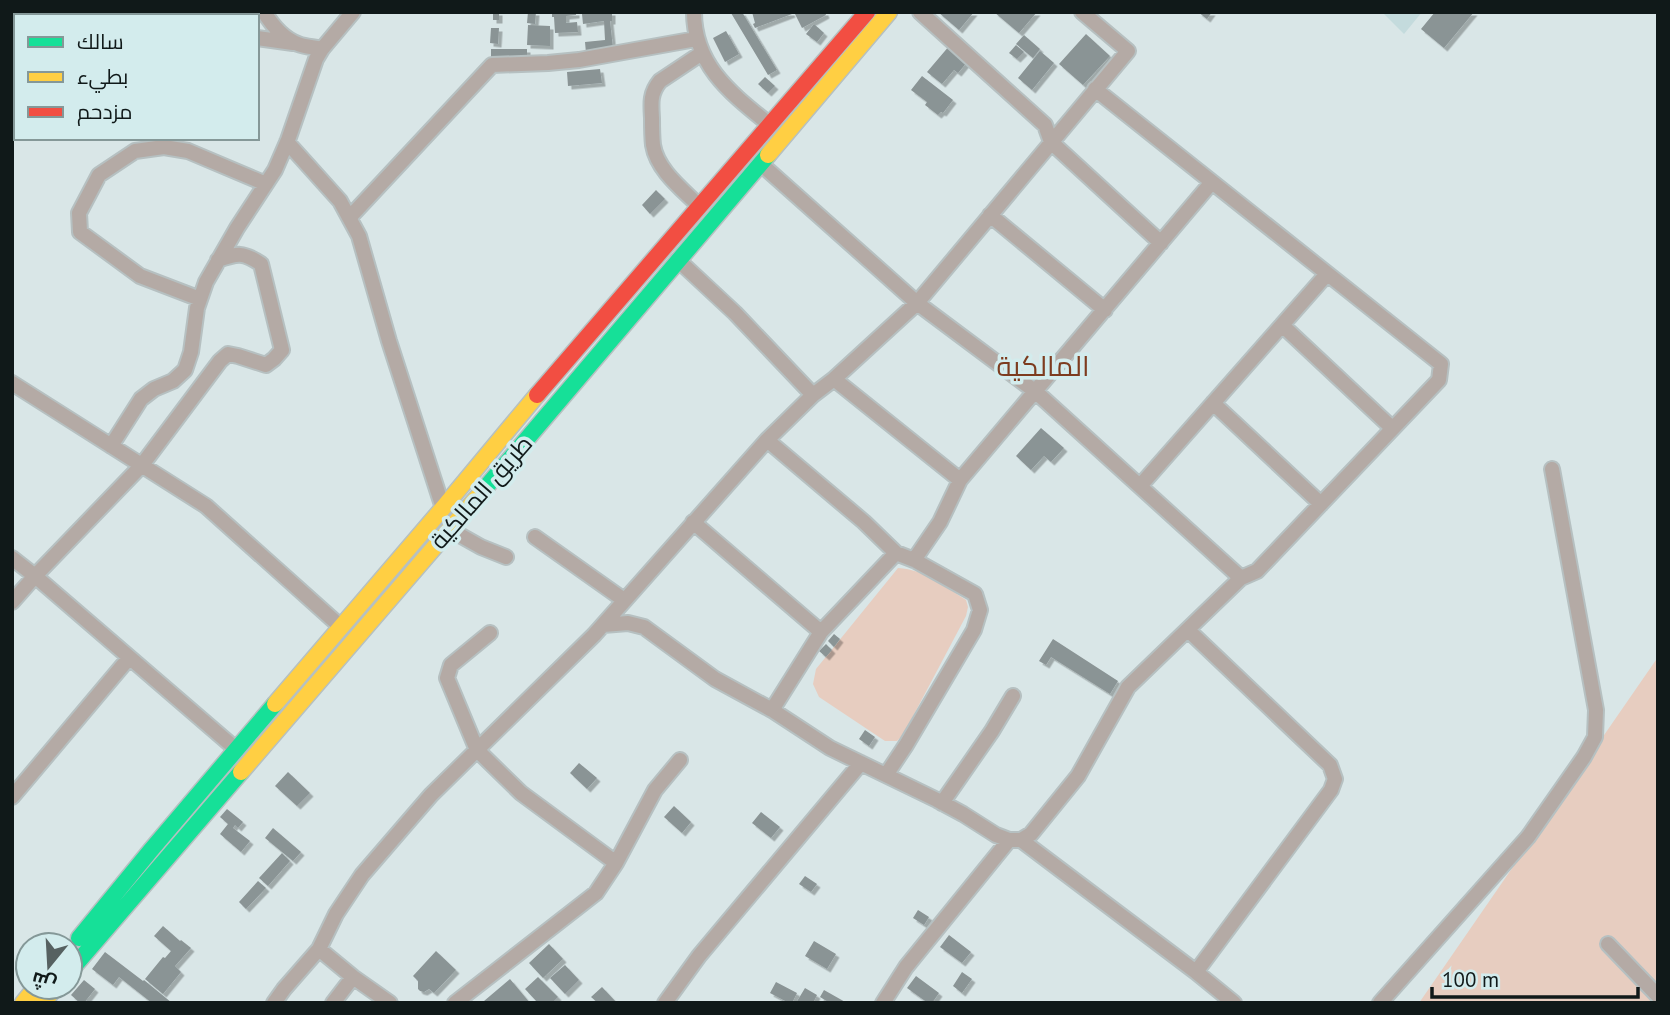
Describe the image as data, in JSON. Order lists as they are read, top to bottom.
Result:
{
  "streets": {
    "main road": ["طريق المالكية"]
  },
  "districts": ["المالكية"],
  "legend": ["سالك", "بطيء", "مزدحم"],
  "scale_bar": "100 m",
  "north": "bottom"
}
